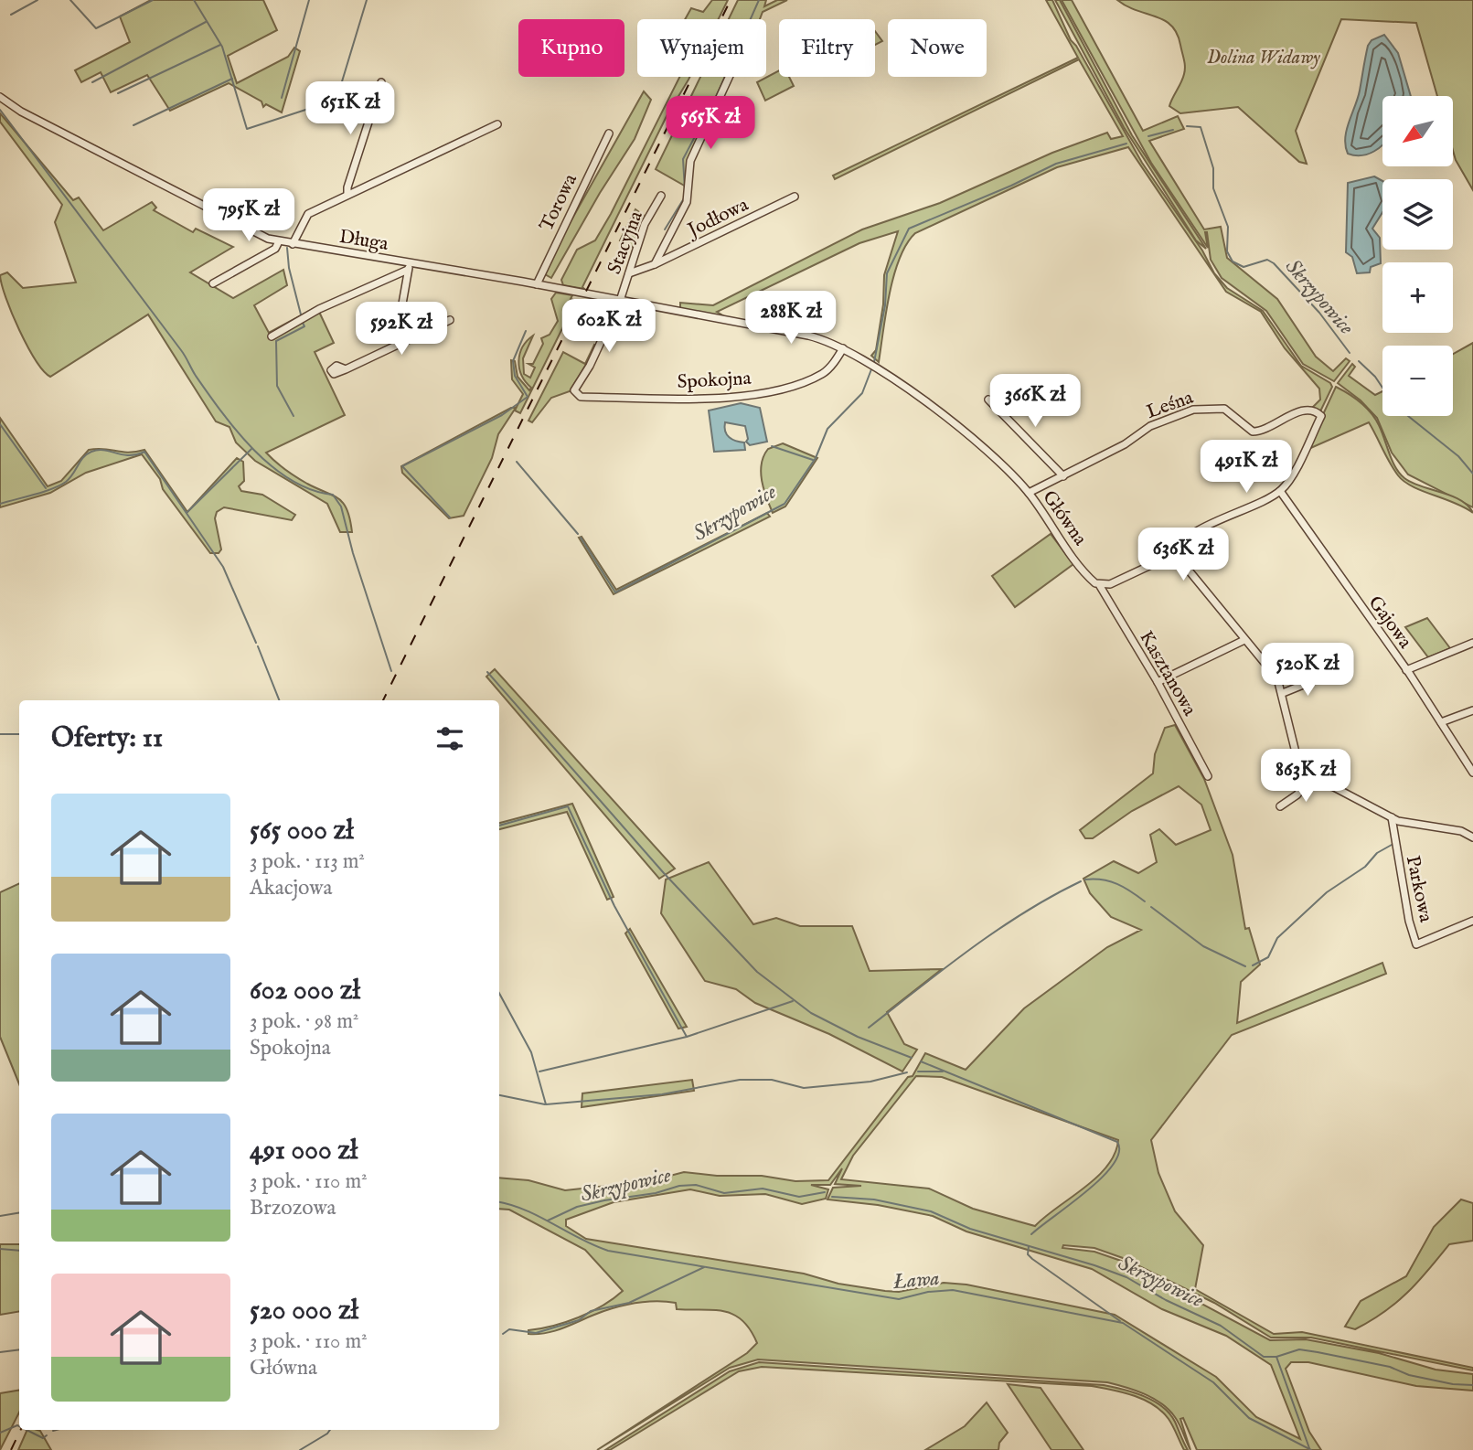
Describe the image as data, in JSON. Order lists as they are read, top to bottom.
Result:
{
  "streets": {
    "street": [
      "Torowa",
      "Jodłowa",
      "Długa",
      "Stacyjna",
      "Spokojna",
      "Leśna",
      "Główna",
      "Gajowa",
      "Kasztanowa",
      "Parkowa"
    ]
  },
  "crossings": [
    ["Torowa", "Długa"],
    ["Jodłowa", "Stacyjna"],
    ["Długa", "Stacyjna"],
    ["Długa", "Główna"],
    ["Stacyjna", "Spokojna"],
    ["Spokojna", "Główna"],
    ["Leśna", "Główna"],
    ["Leśna", "Gajowa"],
    ["Główna", "Kasztanowa"]
  ],
  "water": ["Skrzypowice", "Ława"],
  "parks": ["Dolina Widawy"],
  "north": "bottom left",
  "page": {
    "chip": [
      "Kupno",
      "Wynajem",
      "Filtry",
      "Nowe"
    ],
    "price": [
      "651K zł",
      "565K zł",
      "795K zł",
      "288K zł",
      "602K zł",
      "592K zł",
      "366K zł",
      "491K zł",
      "636K zł",
      "520K zł",
      "863K zł"
    ],
    "map_buttons": ["+", "−"],
    "heading": "Oferty: 11",
    "list": [
      {
        "name": "565 000 zł",
        "note": "3 pok. · 113 m² · Akacjowa"
      },
      {
        "name": "602 000 zł",
        "note": "3 pok. · 98 m² · Spokojna"
      },
      {
        "name": "491 000 zł",
        "note": "3 pok. · 110 m² · Brzozowa"
      },
      {
        "name": "520 000 zł",
        "note": "3 pok. · 110 m² · Główna"
      }
    ]
  }
}
